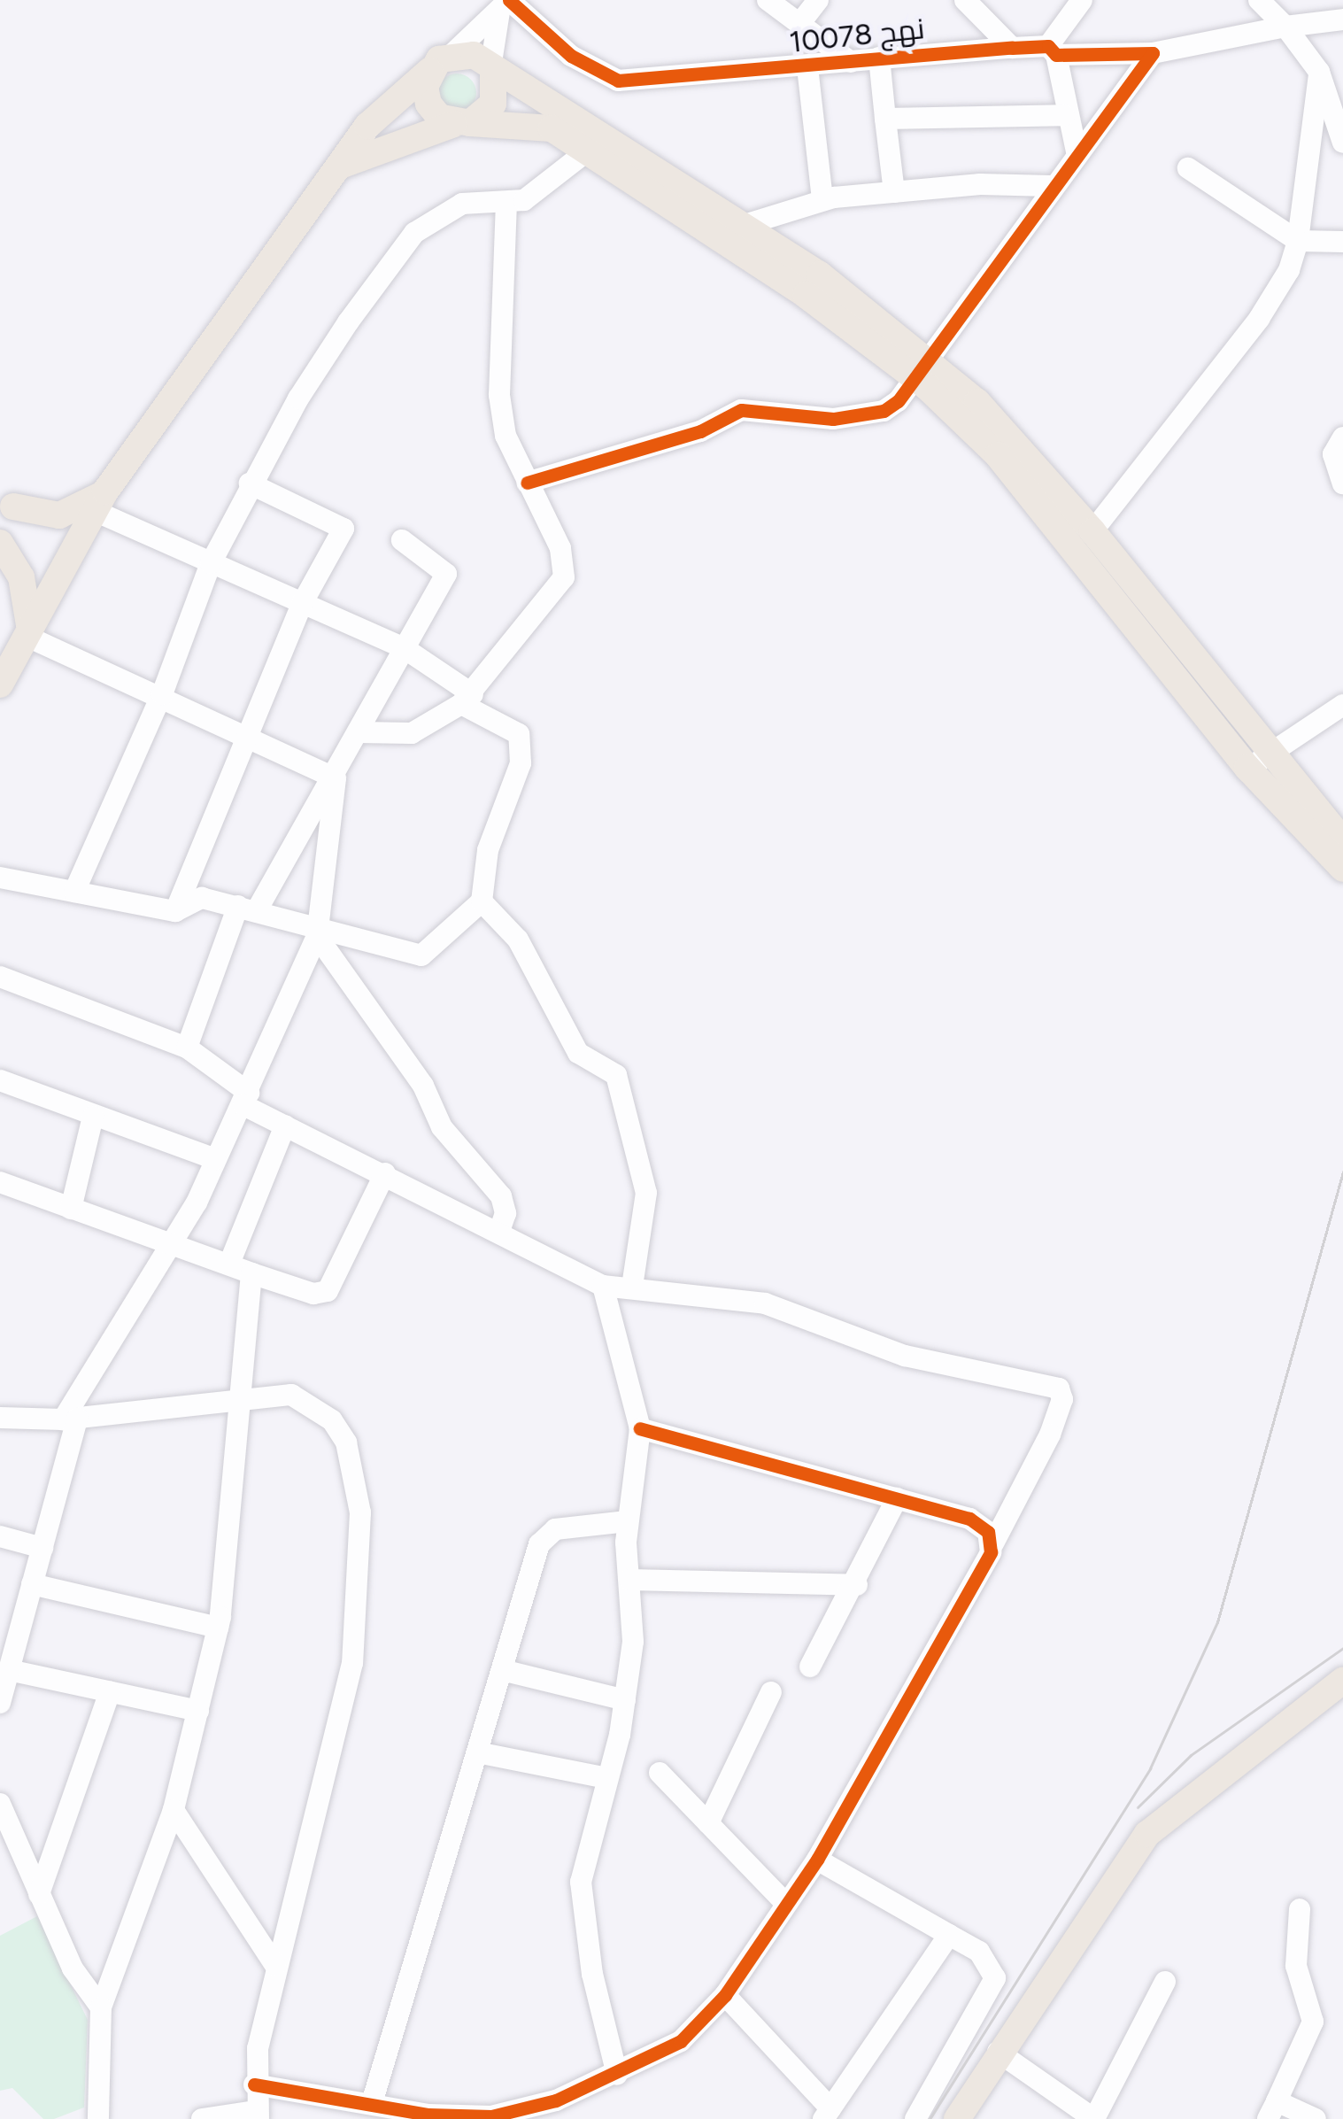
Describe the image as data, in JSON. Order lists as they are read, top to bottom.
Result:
{
  "streets": {
    "street": ["نهج 10078"]
  }
}
